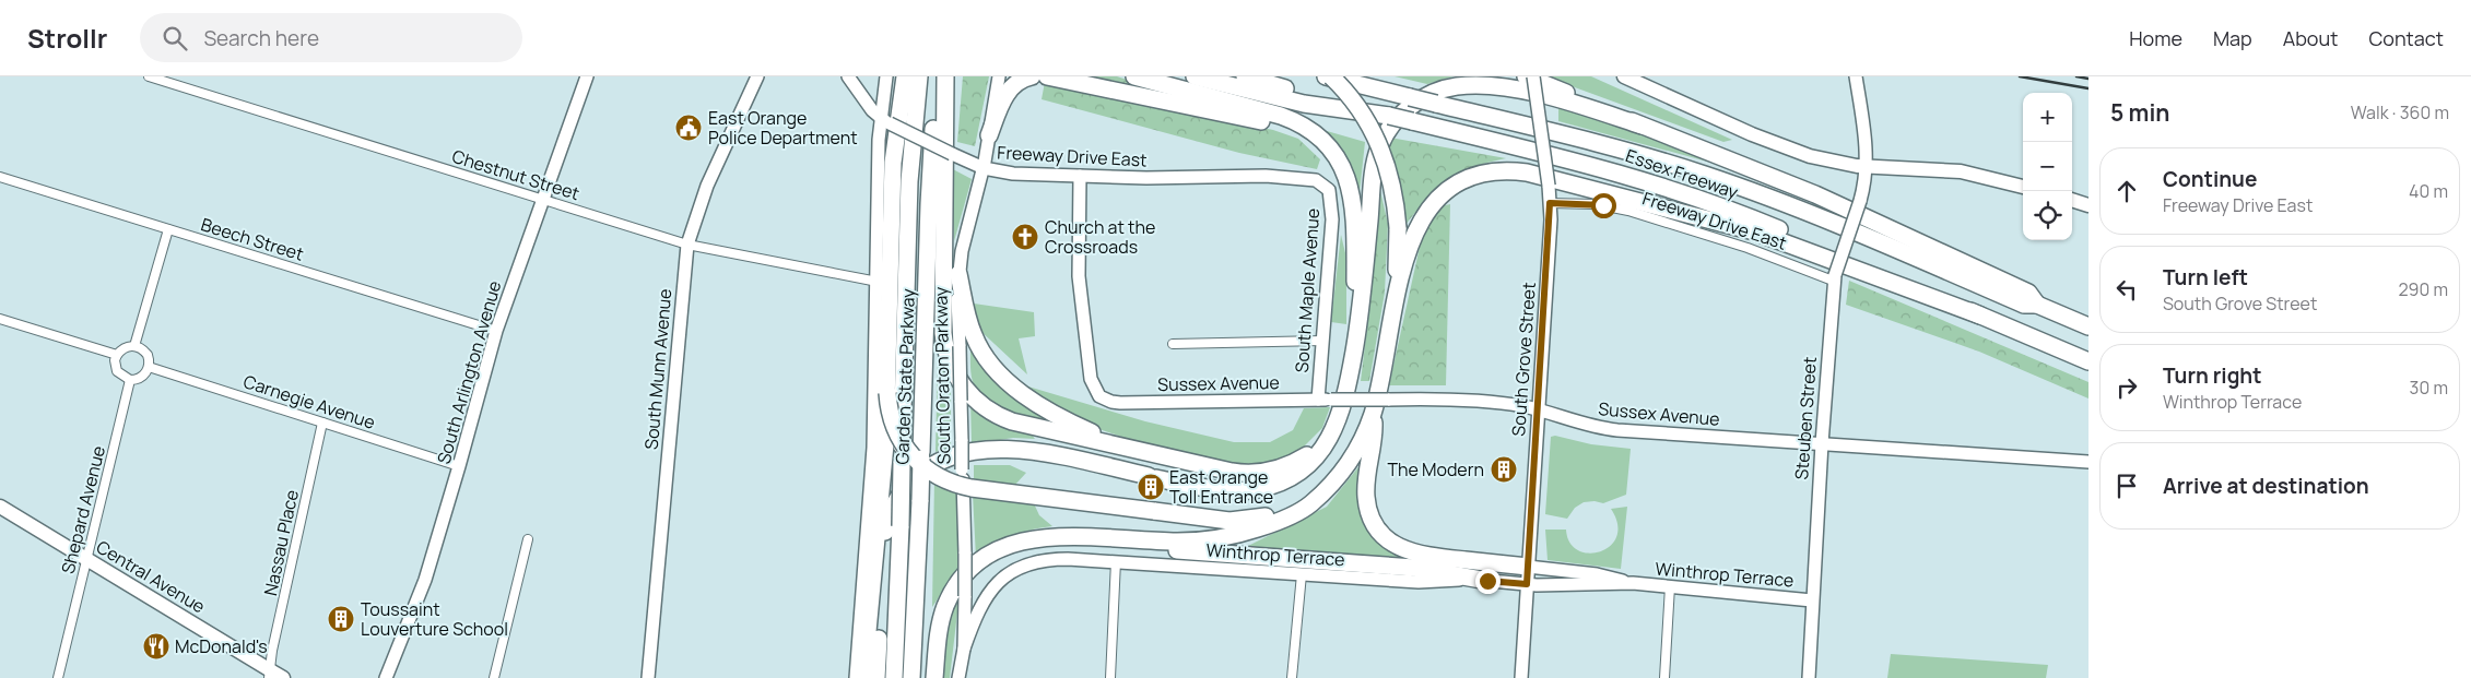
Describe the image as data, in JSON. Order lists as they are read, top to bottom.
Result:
{
  "streets": {
    "highway": ["Essex Freeway", "Garden State Parkway"],
    "main road": [
      "Freeway Drive East",
      "South Maple Avenue",
      "South Grove Street",
      "South Munn Avenue",
      "South Arlington Avenue",
      "South Oraton Parkway",
      "Sussex Avenue",
      "Steuben Street",
      "Winthrop Terrace",
      "Central Avenue"
    ],
    "street": [
      "Chestnut Street",
      "Beech Street",
      "Carnegie Avenue",
      "Shepard Avenue",
      "Nassau Place"
    ]
  },
  "crossings": [
    ["Freeway Drive East", "South Maple Avenue"],
    ["Freeway Drive East", "South Grove Street"],
    ["Freeway Drive East", "South Oraton Parkway"],
    ["Freeway Drive East", "Sussex Avenue"],
    ["Freeway Drive East", "Steuben Street"],
    ["Chestnut Street", "South Munn Avenue"],
    ["Chestnut Street", "South Arlington Avenue"],
    ["Beech Street", "South Arlington Avenue"],
    ["South Maple Avenue", "Sussex Avenue"],
    ["South Grove Street", "Sussex Avenue"],
    ["South Grove Street", "Winthrop Terrace"],
    ["South Arlington Avenue", "Carnegie Avenue"],
    ["South Oraton Parkway", "Winthrop Terrace"],
    ["Sussex Avenue", "Steuben Street"],
    ["Carnegie Avenue", "Shepard Avenue"],
    ["Carnegie Avenue", "Nassau Place"],
    ["Steuben Street", "Winthrop Terrace"],
    ["Shepard Avenue", "Central Avenue"],
    ["Nassau Place", "Central Avenue"]
  ],
  "places": {
    "public building": ["East Orange Police Department"],
    "church": ["Church at the Crossroads"],
    "building": ["The Modern", "East Orange Toll Entrance", "Toussaint Louverture School"],
    "restaurant": ["McDonald's"]
  },
  "page": {
    "header": "Strollr",
    "search": "Search here",
    "nav": [
      "Home",
      "Map",
      "About",
      "Contact"
    ],
    "heading": ["5 min", "Walk · 360 m"],
    "map_buttons": ["+", "−"],
    "list": [
      ["Continue", "Freeway Drive East", "40 m"],
      ["Turn left", "South Grove Street", "290 m"],
      ["Turn right", "Winthrop Terrace", "30 m"],
      "Arrive at destination"
    ]
  }
}
